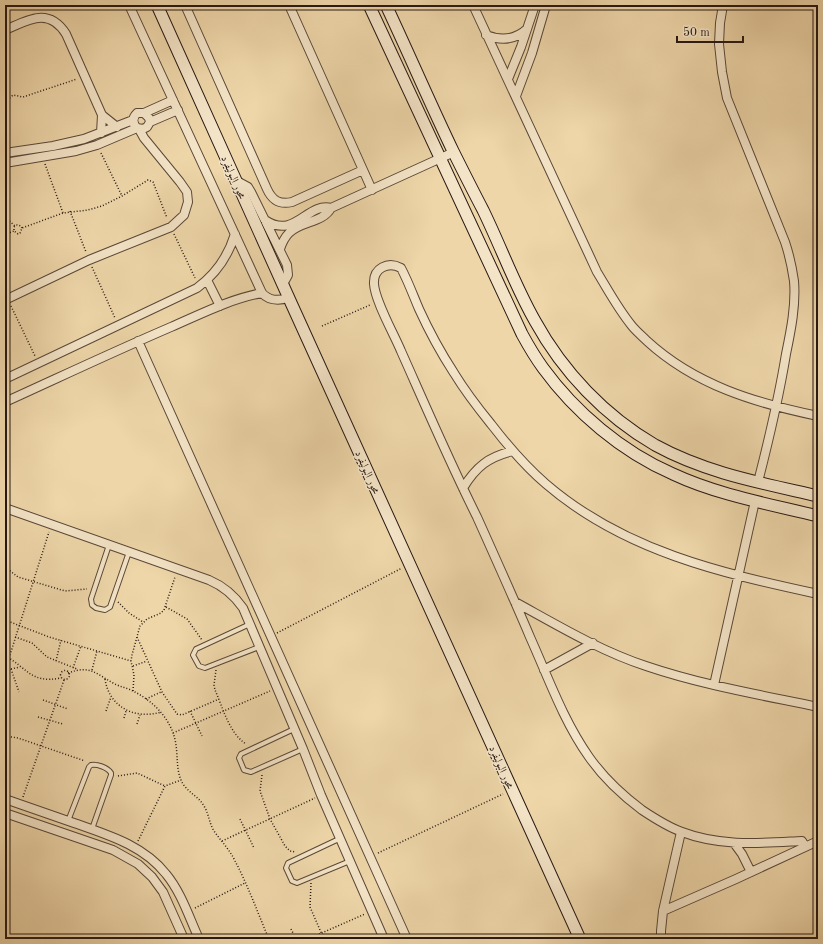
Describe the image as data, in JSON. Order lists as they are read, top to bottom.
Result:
{
  "streets": {
    "street": ["محور البوليفرد"]
  },
  "scale_bar": "50 m"
}
